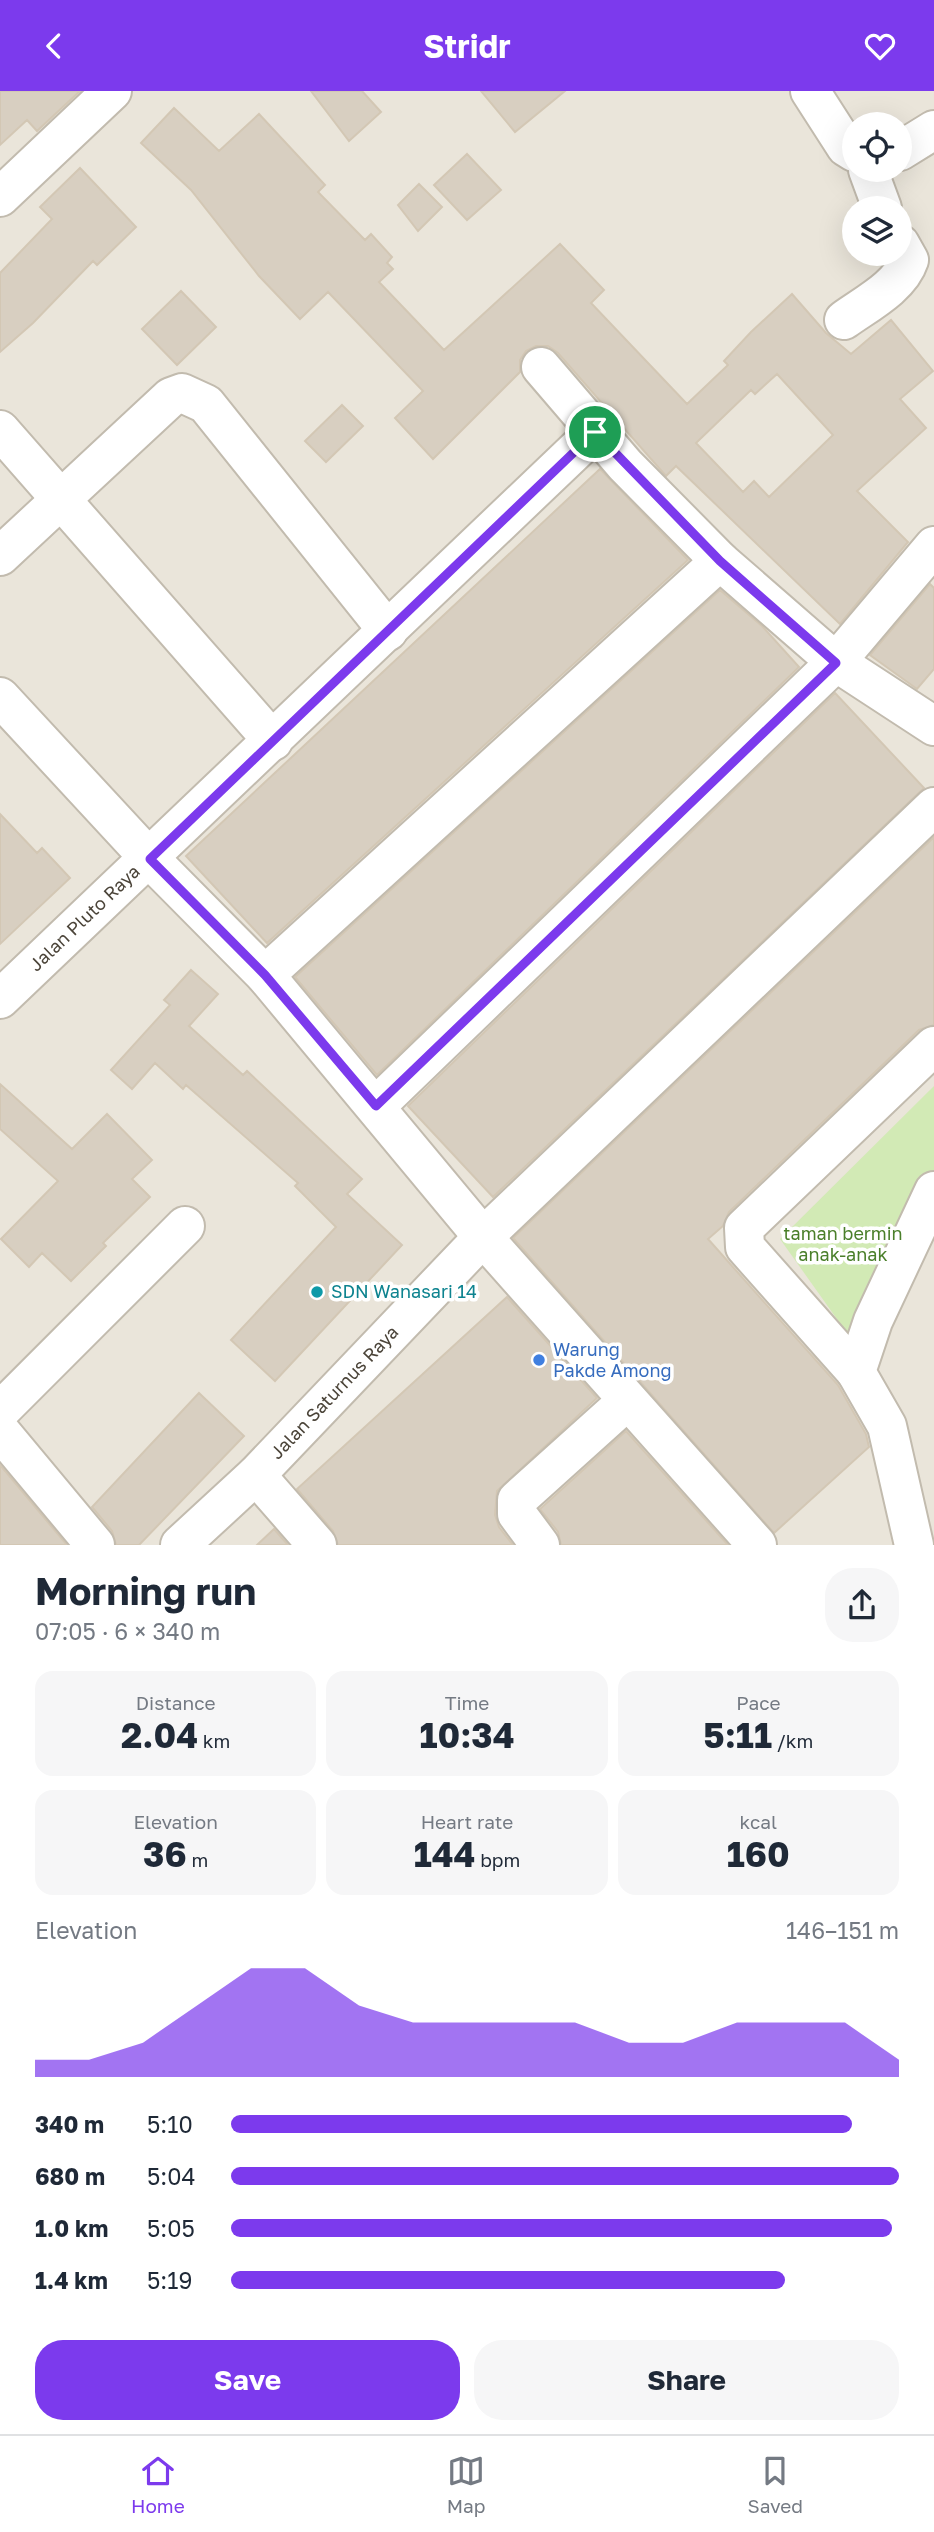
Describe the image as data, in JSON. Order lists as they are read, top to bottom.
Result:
{
  "streets": {
    "street": ["Jalan Pluto Raya", "Jalan Saturnus Raya"]
  },
  "parks": ["taman bermin anak-anak"],
  "places": ["SDN Wanasari 14", "Warung Pakde Among"],
  "page": {
    "header": "Stridr",
    "heading": ["Morning run", "07:05 · 6 × 340 m"],
    "stats": [
      ["Distance", "2.04 km"],
      ["Time", "10:34"],
      ["Pace", "5:11 /km"],
      ["Elevation", "36 m"],
      ["Heart rate", "144 bpm"],
      ["kcal", "160"]
    ],
    "chart": ["Elevation", "146–151 m"],
    "list": [
      {
        "name": "340 m",
        "note": "5:10"
      },
      {
        "name": "680 m",
        "note": "5:04"
      },
      {
        "name": "1.0 km",
        "note": "5:05"
      },
      {
        "name": "1.4 km",
        "note": "5:19"
      }
    ],
    "buttons": ["Save", "Share"],
    "tabs": ["Home", "Map", "Saved"]
  }
}
